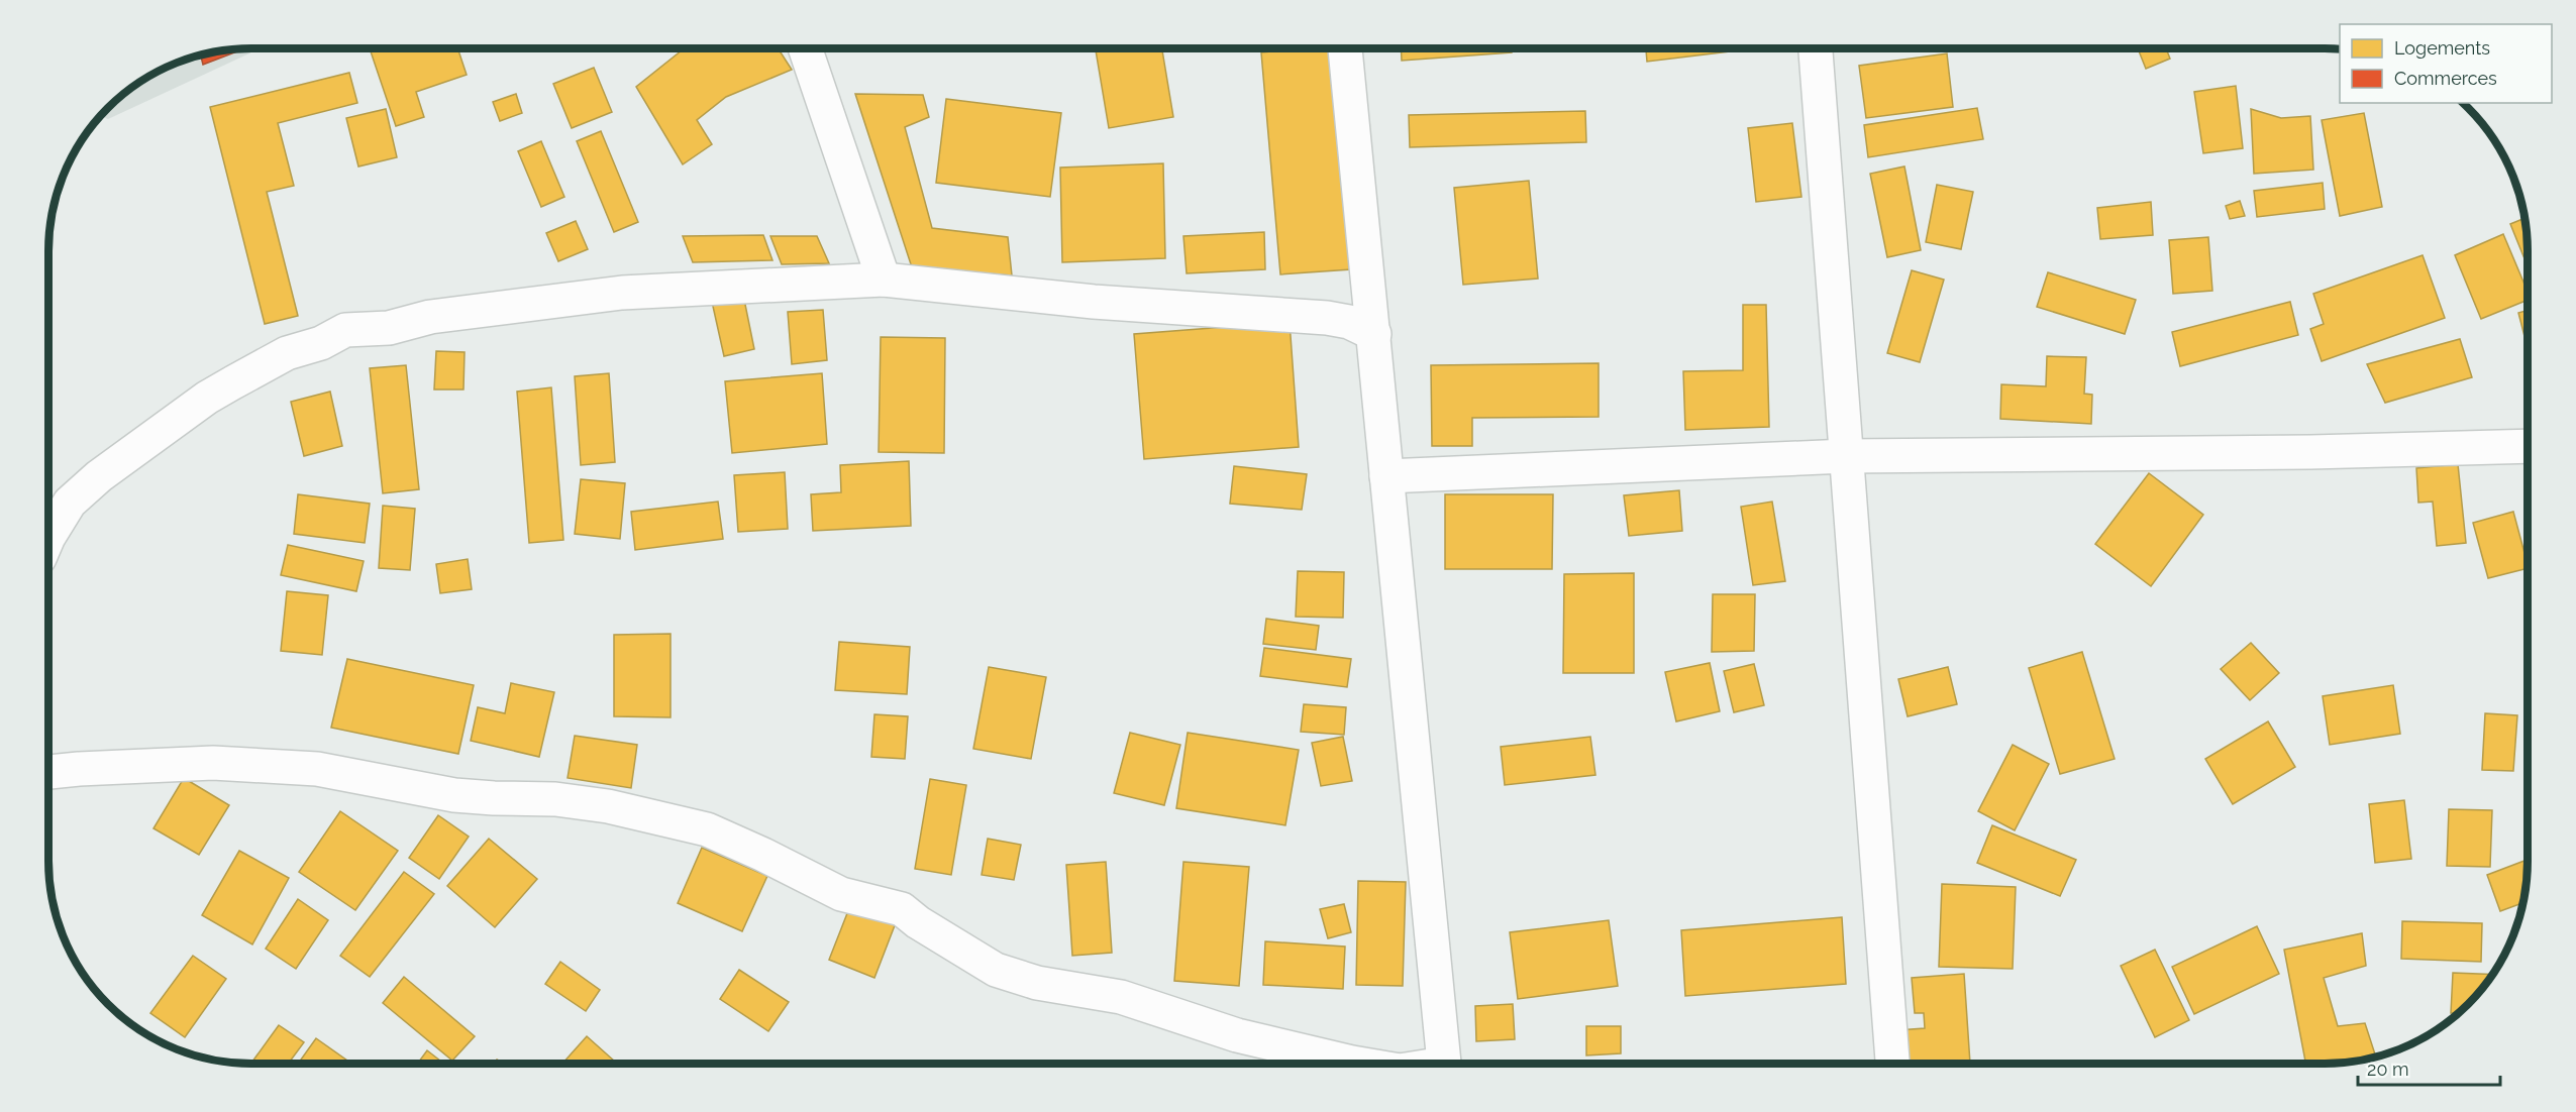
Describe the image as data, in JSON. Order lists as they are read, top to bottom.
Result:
{
  "legend": ["Logements", "Commerces"],
  "scale_bar": "20 m"
}
